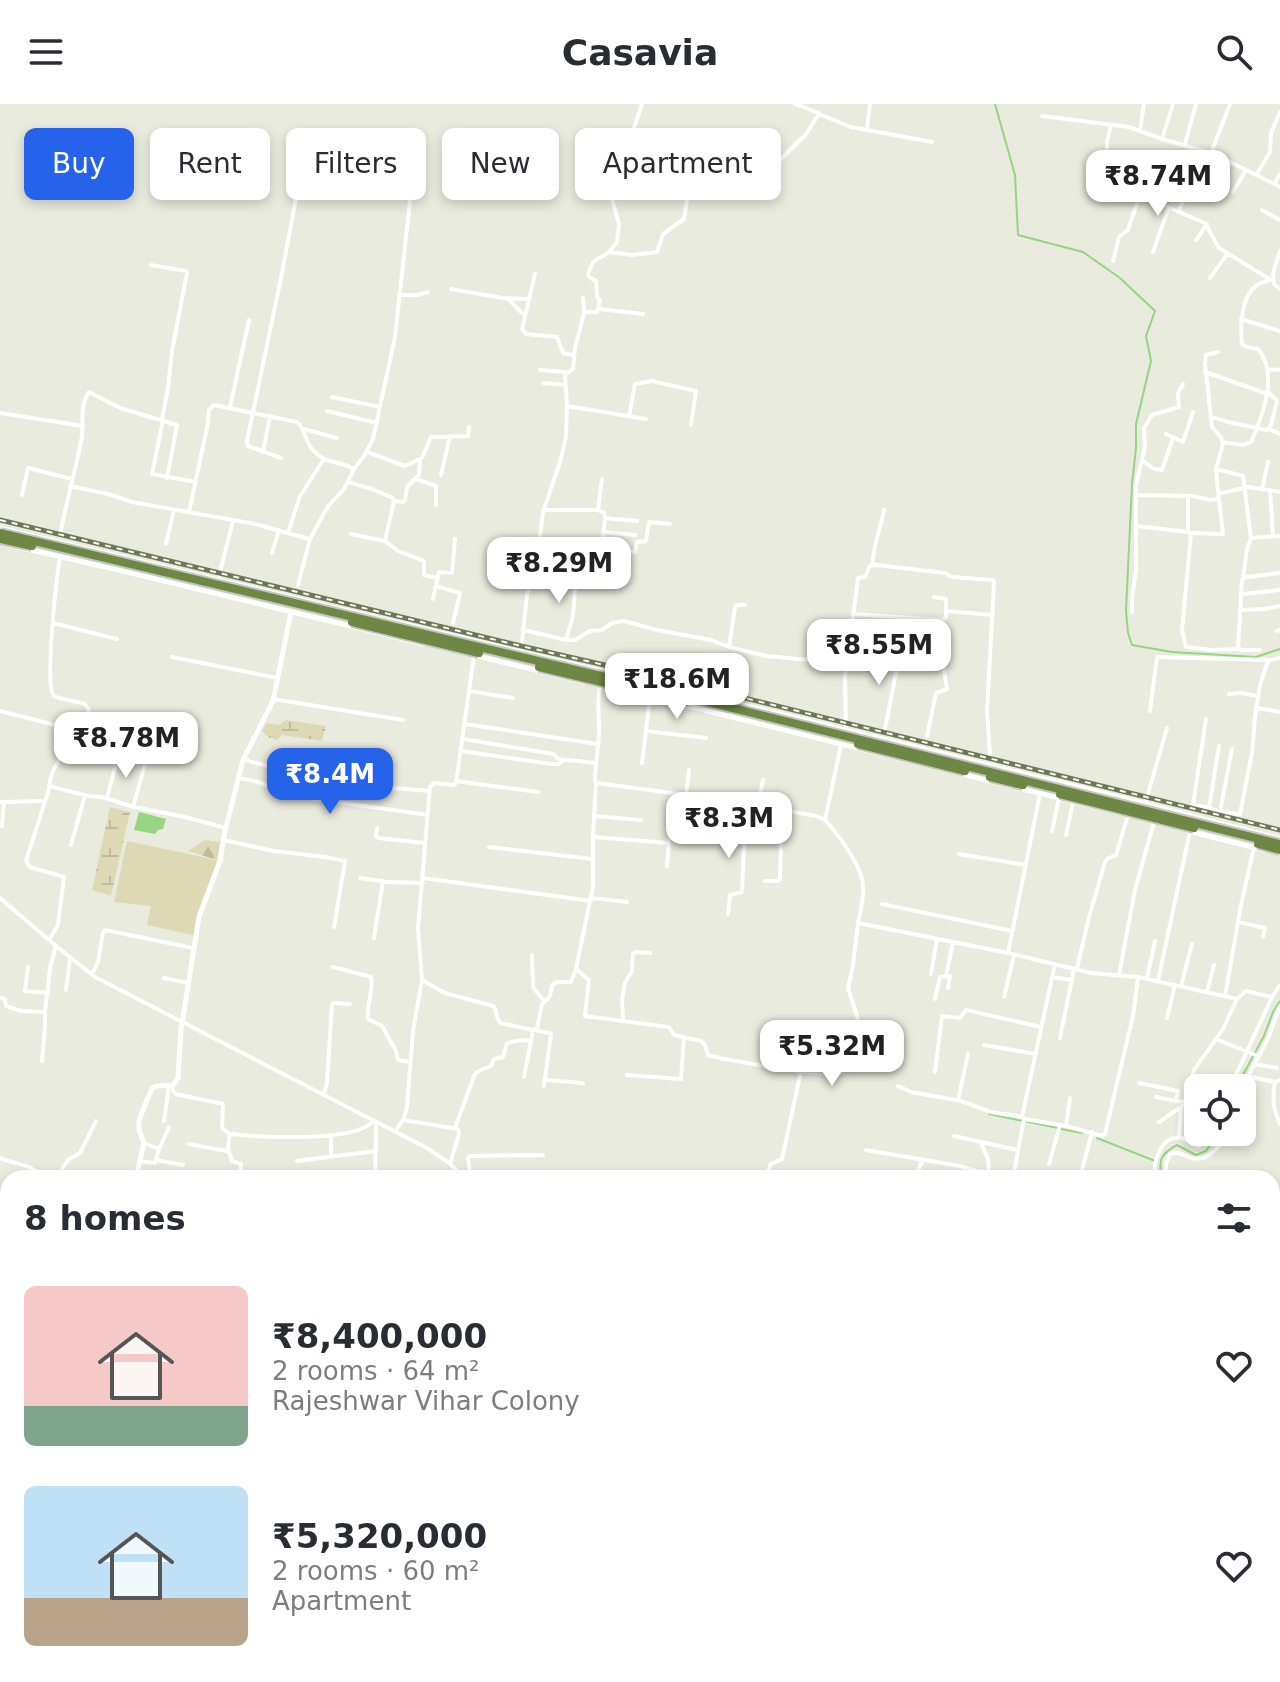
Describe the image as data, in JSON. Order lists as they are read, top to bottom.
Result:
{
  "page": {
    "header": "Casavia",
    "chip": [
      "Buy",
      "Rent",
      "Filters",
      "New",
      "Apartment"
    ],
    "price": [
      "₹8.74M",
      "₹8.29M",
      "₹8.55M",
      "₹18.6M",
      "₹8.78M",
      "₹8.4M",
      "₹8.3M",
      "₹5.32M"
    ],
    "heading": "8 homes",
    "list": [
      {
        "name": "₹8,400,000",
        "note": "2 rooms · 64 m² · Rajeshwar Vihar Colony"
      },
      {
        "name": "₹5,320,000",
        "note": "2 rooms · 60 m² · Apartment"
      }
    ]
  }
}
